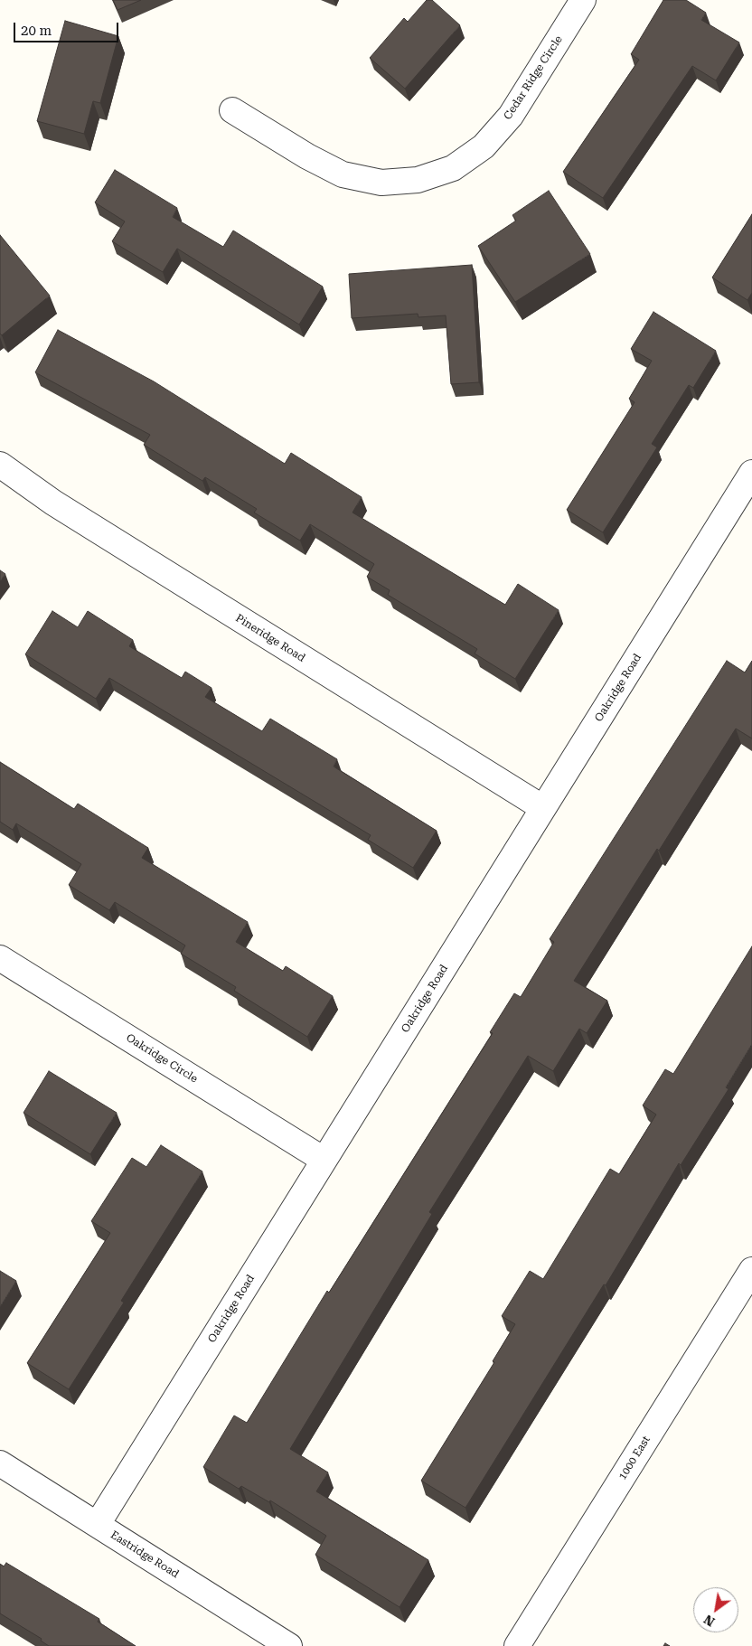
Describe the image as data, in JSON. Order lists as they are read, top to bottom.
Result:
{
  "streets": {
    "street": [
      "Cedar Ridge Circle",
      "Pineridge Road",
      "Oakridge Road",
      "Oakridge Circle",
      "1000 East",
      "Eastridge Road"
    ]
  },
  "crossings": [
    ["Pineridge Road", "Oakridge Road"],
    ["Oakridge Road", "Oakridge Circle"],
    ["Oakridge Road", "Eastridge Road"]
  ],
  "scale_bar": "20 m",
  "north": "bottom left"
}
